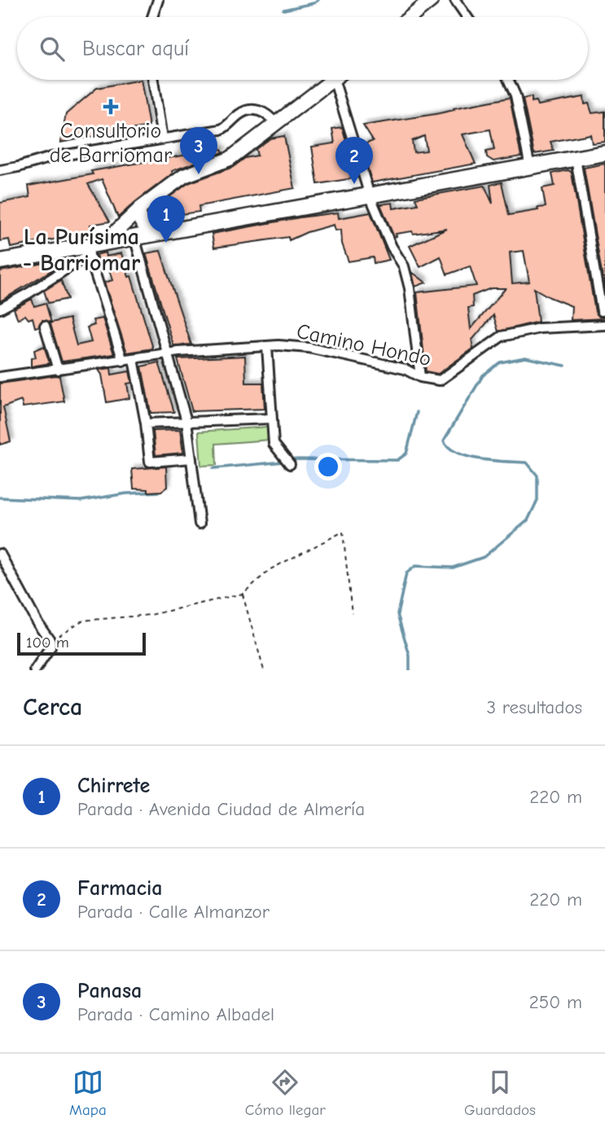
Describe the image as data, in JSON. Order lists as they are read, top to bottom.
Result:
{
  "streets": {
    "street": ["Camino Hondo"]
  },
  "districts": ["La Purísima - Barriomar"],
  "places": {
    "health": ["Consultorio de Barriomar"]
  },
  "scale_bar": "100 m",
  "page": {
    "search": "Buscar aquí",
    "pins": ["3", "2", "1"],
    "scale": "100 m",
    "heading": ["Cerca", "3 resultados"],
    "list": [
      {
        "mark": "1",
        "name": "Chirrete",
        "note": "Parada · Avenida Ciudad de Almería",
        "value": "220 m"
      },
      {
        "mark": "2",
        "name": "Farmacia",
        "note": "Parada · Calle Almanzor",
        "value": "220 m"
      },
      {
        "mark": "3",
        "name": "Panasa",
        "note": "Parada · Camino Albadel",
        "value": "250 m"
      }
    ],
    "nav": ["Mapa", "Cómo llegar", "Guardados"]
  }
}
